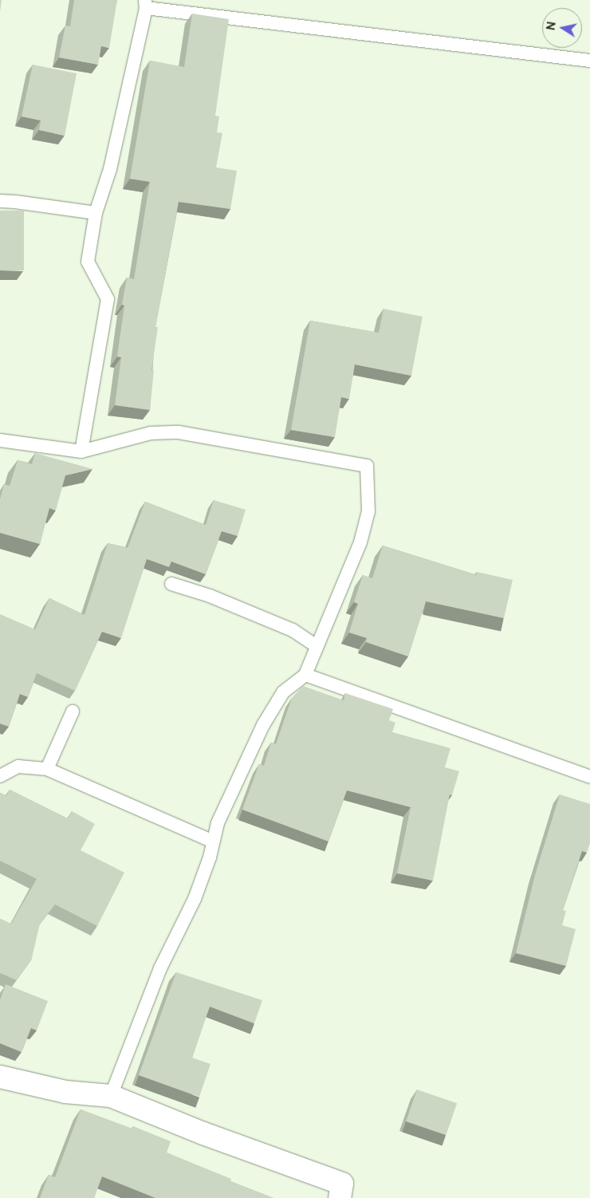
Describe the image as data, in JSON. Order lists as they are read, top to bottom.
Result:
{
  "north": "left"
}
